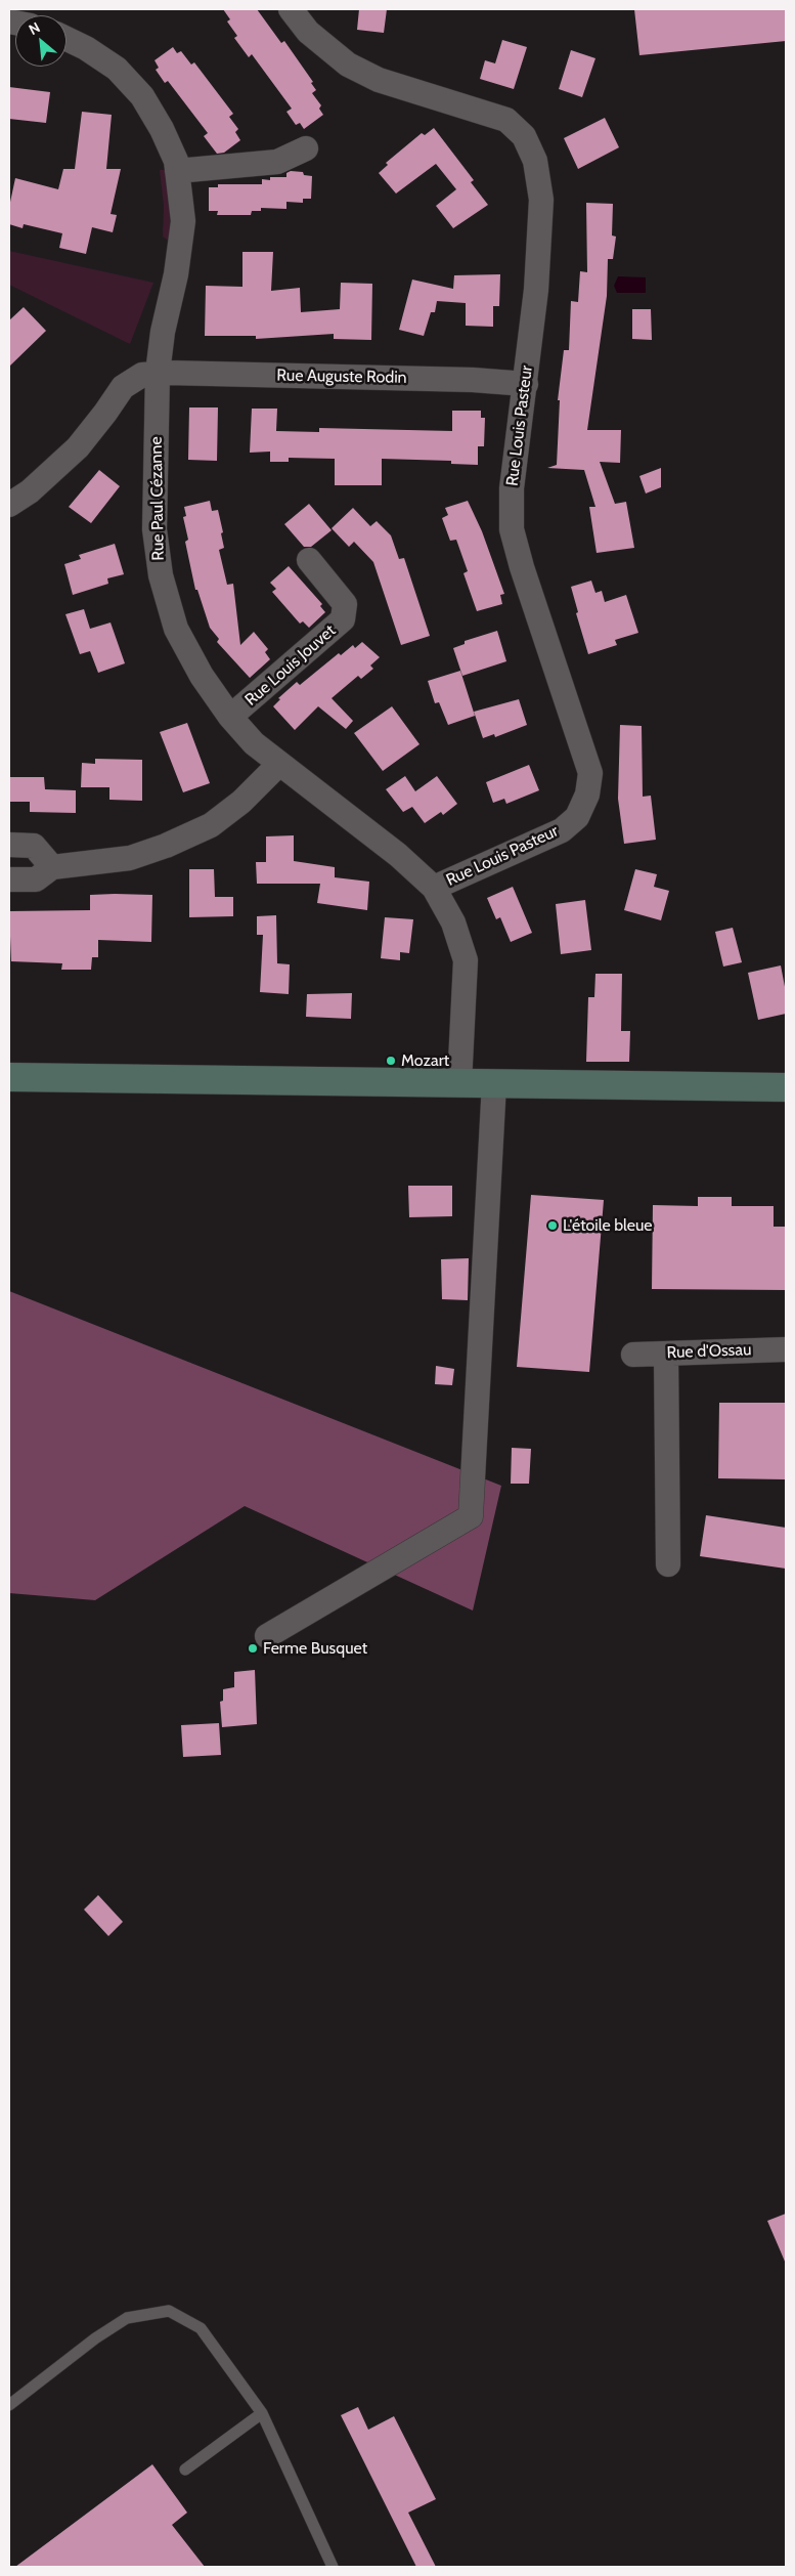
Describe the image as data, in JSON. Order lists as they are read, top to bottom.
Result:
{
  "streets": {
    "street": [
      "Rue Auguste Rodin",
      "Rue Louis Pasteur",
      "Rue Paul Cézanne",
      "Rue Louis Jouvet",
      "Rue d'Ossau"
    ]
  },
  "crossings": [
    ["Rue Auguste Rodin", "Rue Louis Pasteur"],
    ["Rue Auguste Rodin", "Rue Paul Cézanne"],
    ["Rue Louis Pasteur", "Rue Paul Cézanne"],
    ["Rue Paul Cézanne", "Rue Louis Jouvet"]
  ],
  "places": ["Mozart", "L'étoile bleue", "Ferme Busquet"],
  "north": "top left"
}
